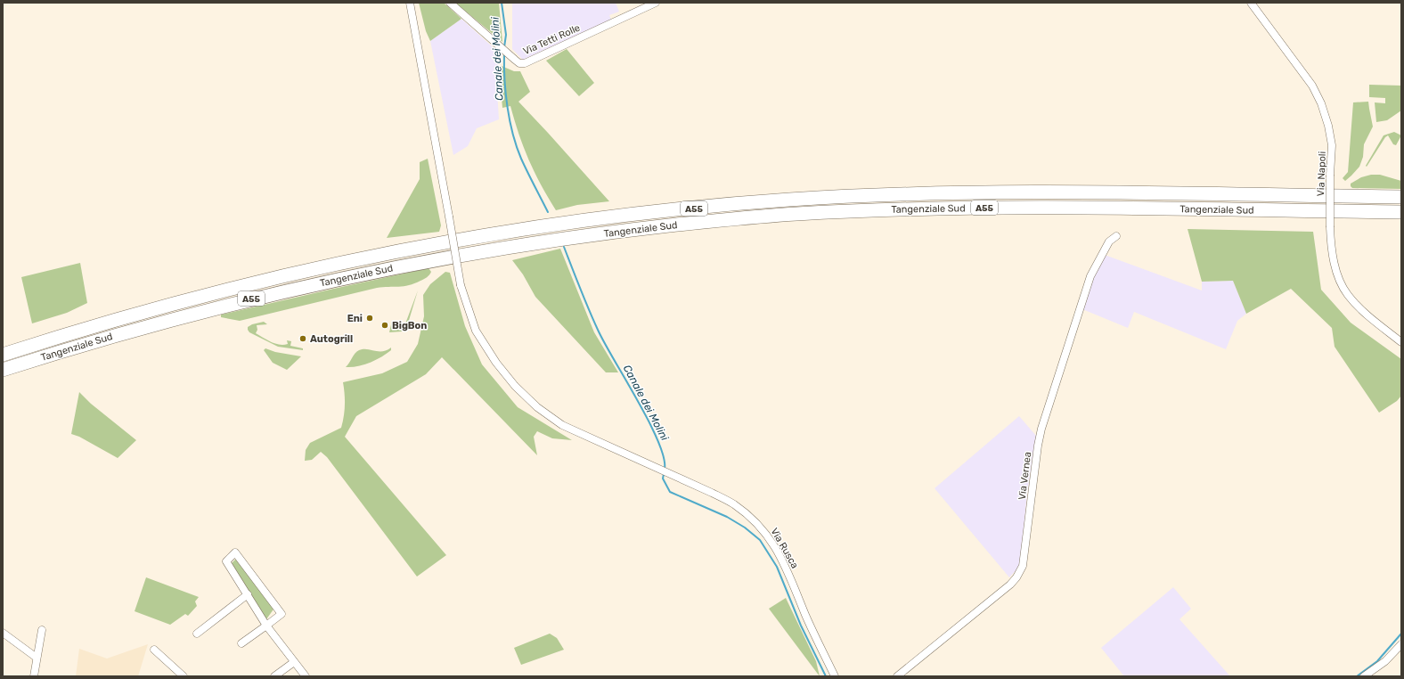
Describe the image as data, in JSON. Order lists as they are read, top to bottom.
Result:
{
  "streets": {
    "highway": ["A55", "Tangenziale Sud"],
    "street": [
      "Via Tetti Rolle",
      "Via Napoli",
      "Via Vernea",
      "Via Rusca"
    ]
  },
  "water": ["Canale dei Molini"],
  "places": ["Eni", "BigBon", "Autogrill"]
}
